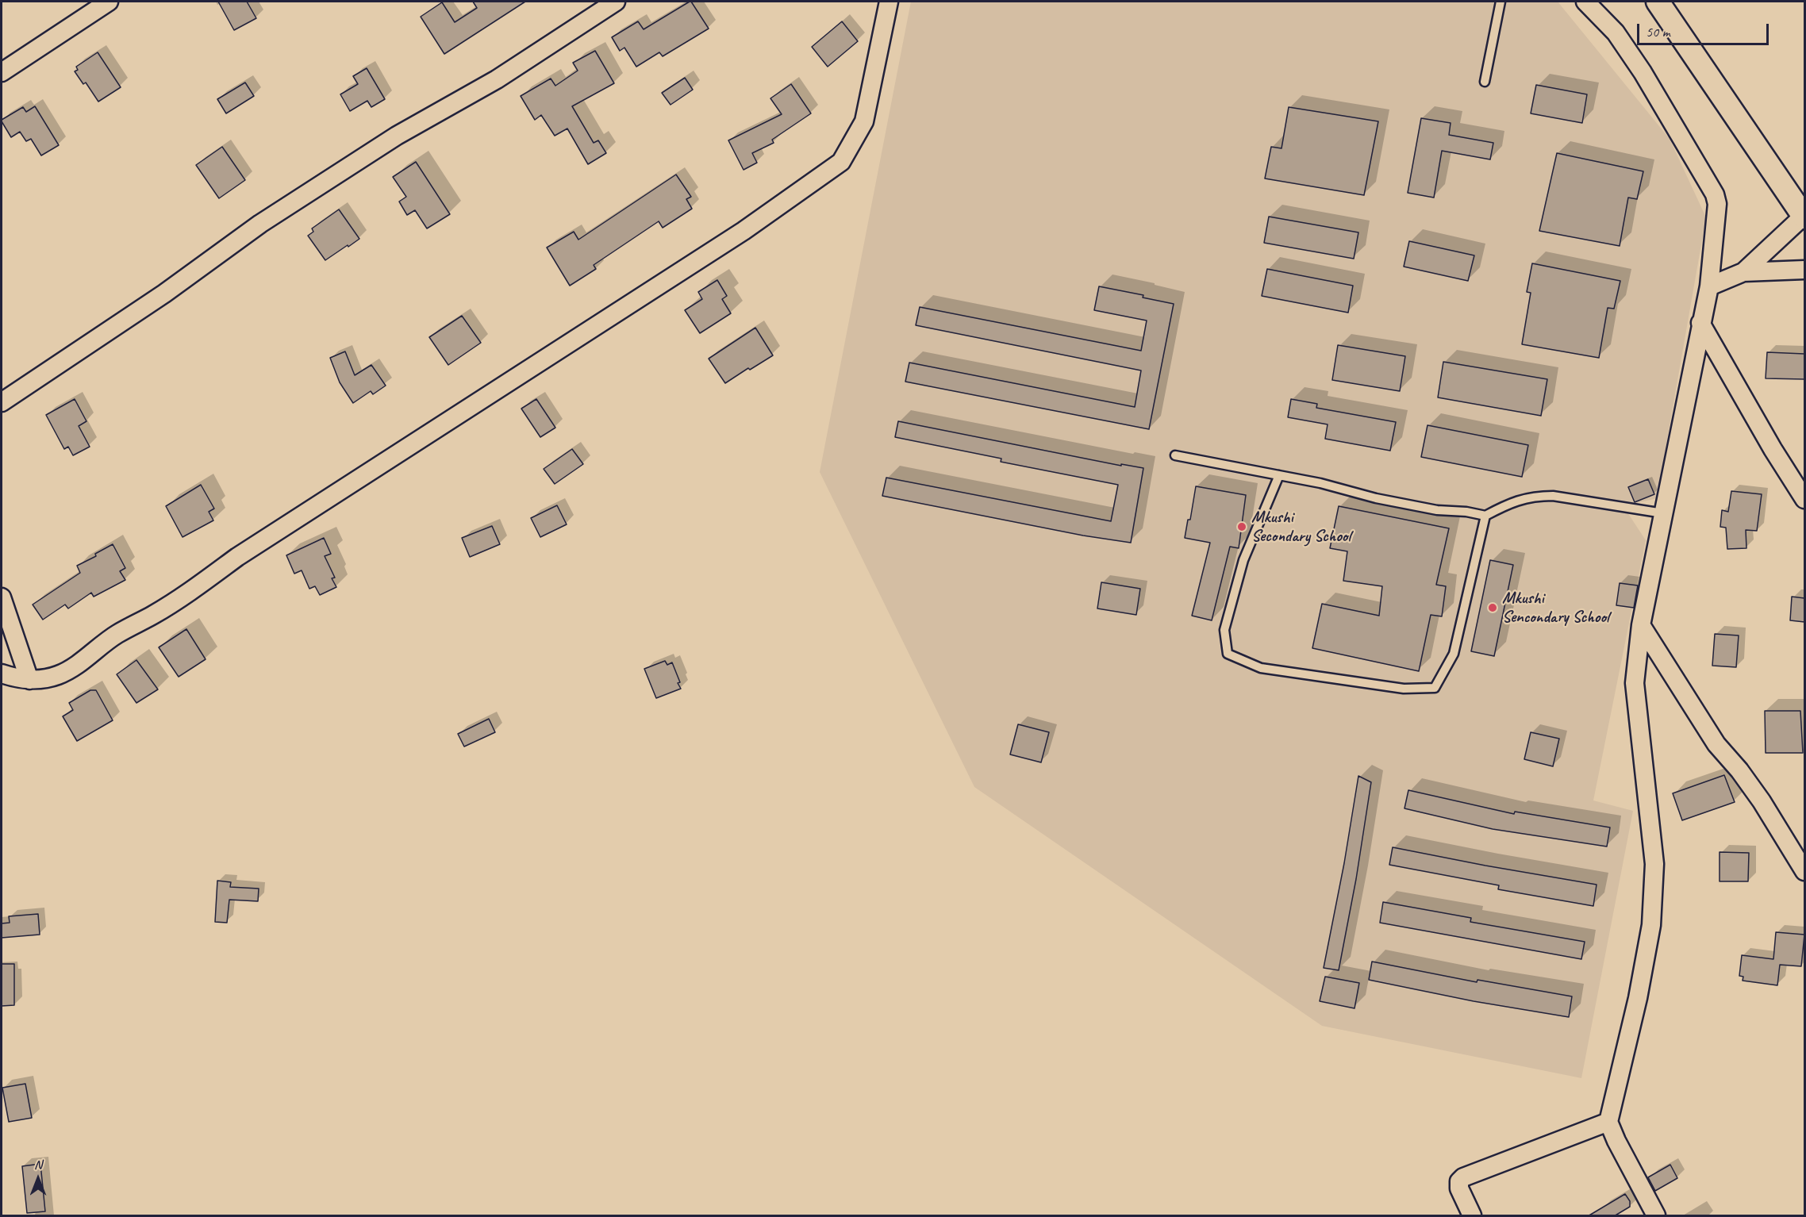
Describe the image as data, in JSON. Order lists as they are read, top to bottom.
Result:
{
  "places": ["Mkushi Secondary School", "Mkushi Sencondary School"],
  "scale_bar": "50 m",
  "north": "top"
}
